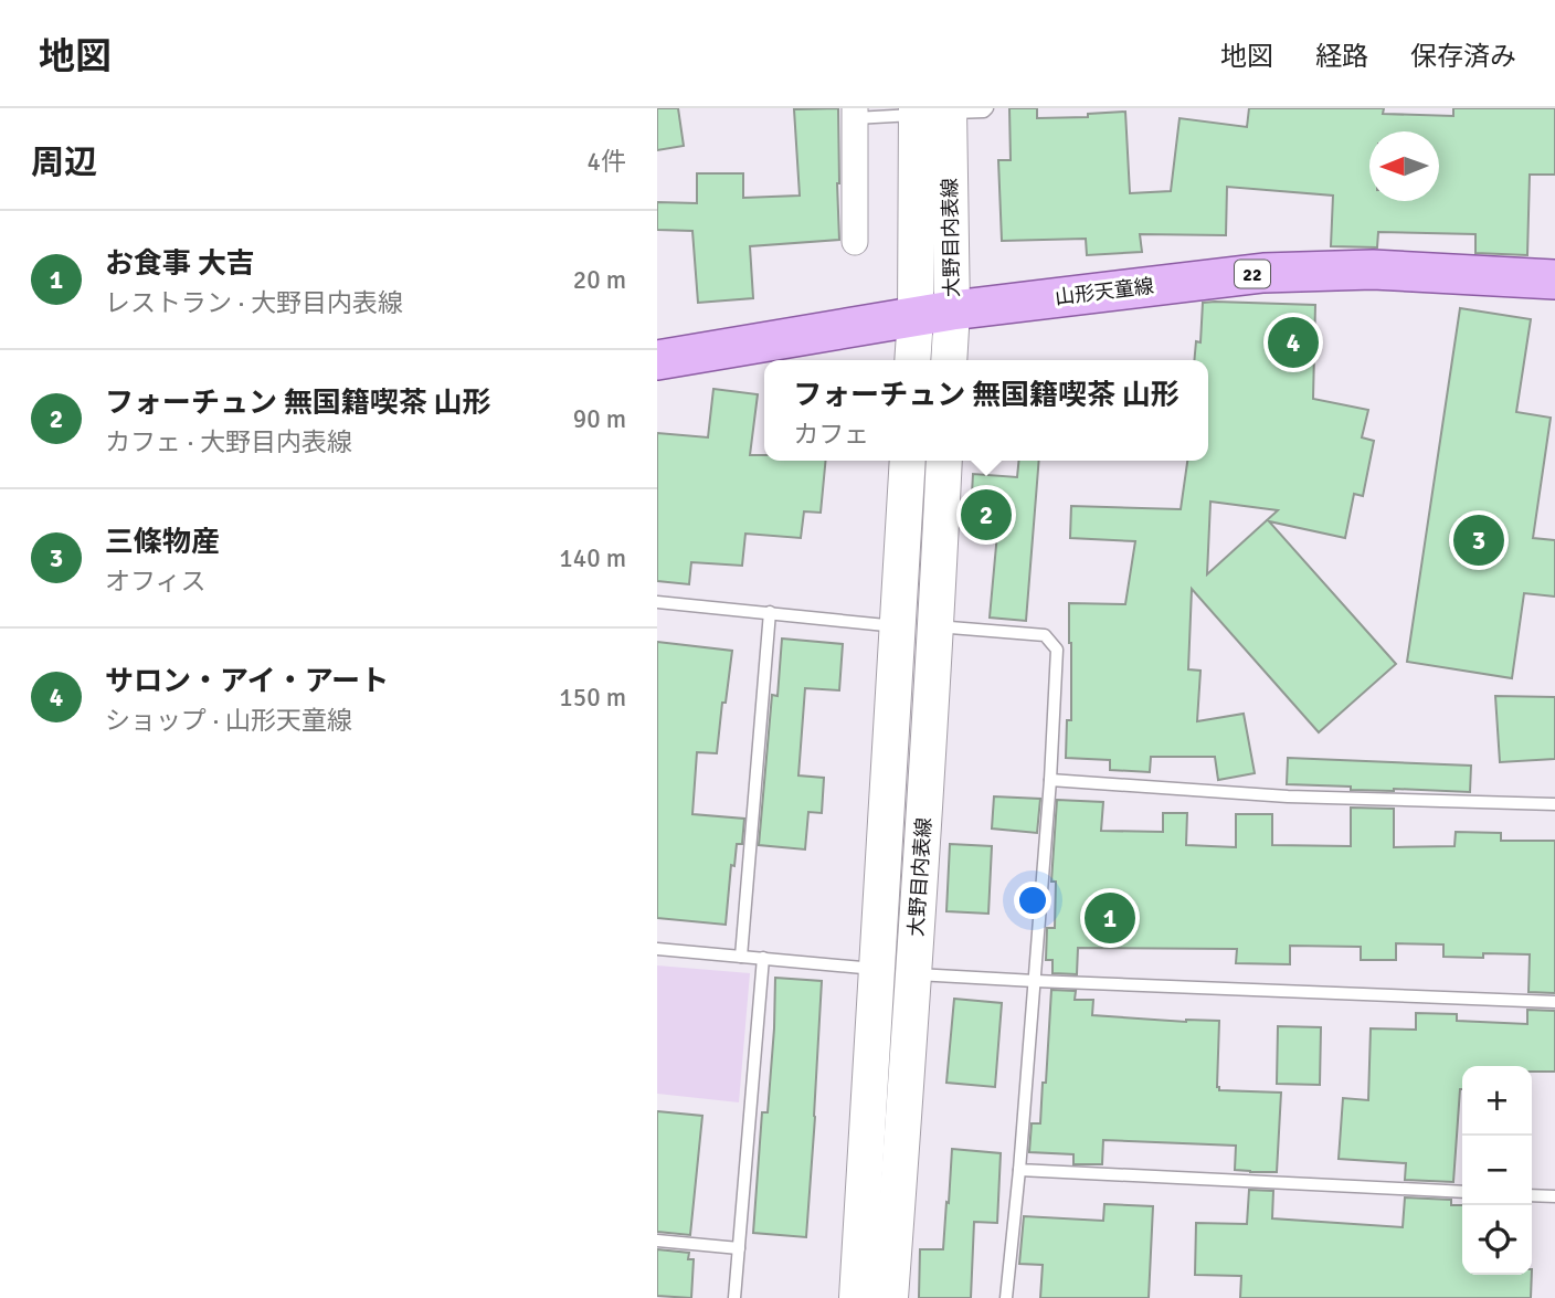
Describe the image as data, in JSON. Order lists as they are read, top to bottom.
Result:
{
  "streets": {
    "main road": ["大野目内表線", "22", "山形天童線"]
  },
  "crossings": [
    ["大野目内表線", "山形天童線"]
  ],
  "north": "left",
  "page": {
    "header": "地図",
    "nav": ["地図", "経路", "保存済み"],
    "heading": ["周辺", "4件"],
    "list": [
      {
        "mark": "1",
        "name": "お食事 大吉",
        "note": "レストラン · 大野目内表線",
        "value": "20 m"
      },
      {
        "mark": "2",
        "name": "フォーチュン 無国籍喫茶 山形",
        "note": "カフェ · 大野目内表線",
        "value": "90 m"
      },
      {
        "mark": "3",
        "name": "三條物産",
        "note": "オフィス",
        "value": "140 m"
      },
      {
        "mark": "4",
        "name": "サロン・アイ・アート",
        "note": "ショップ · 山形天童線",
        "value": "150 m"
      }
    ],
    "pins": [
      "4",
      "2",
      "3",
      "1"
    ],
    "popup": ["フォーチュン 無国籍喫茶 山形", "カフェ"],
    "map_buttons": ["+", "−"]
  }
}
